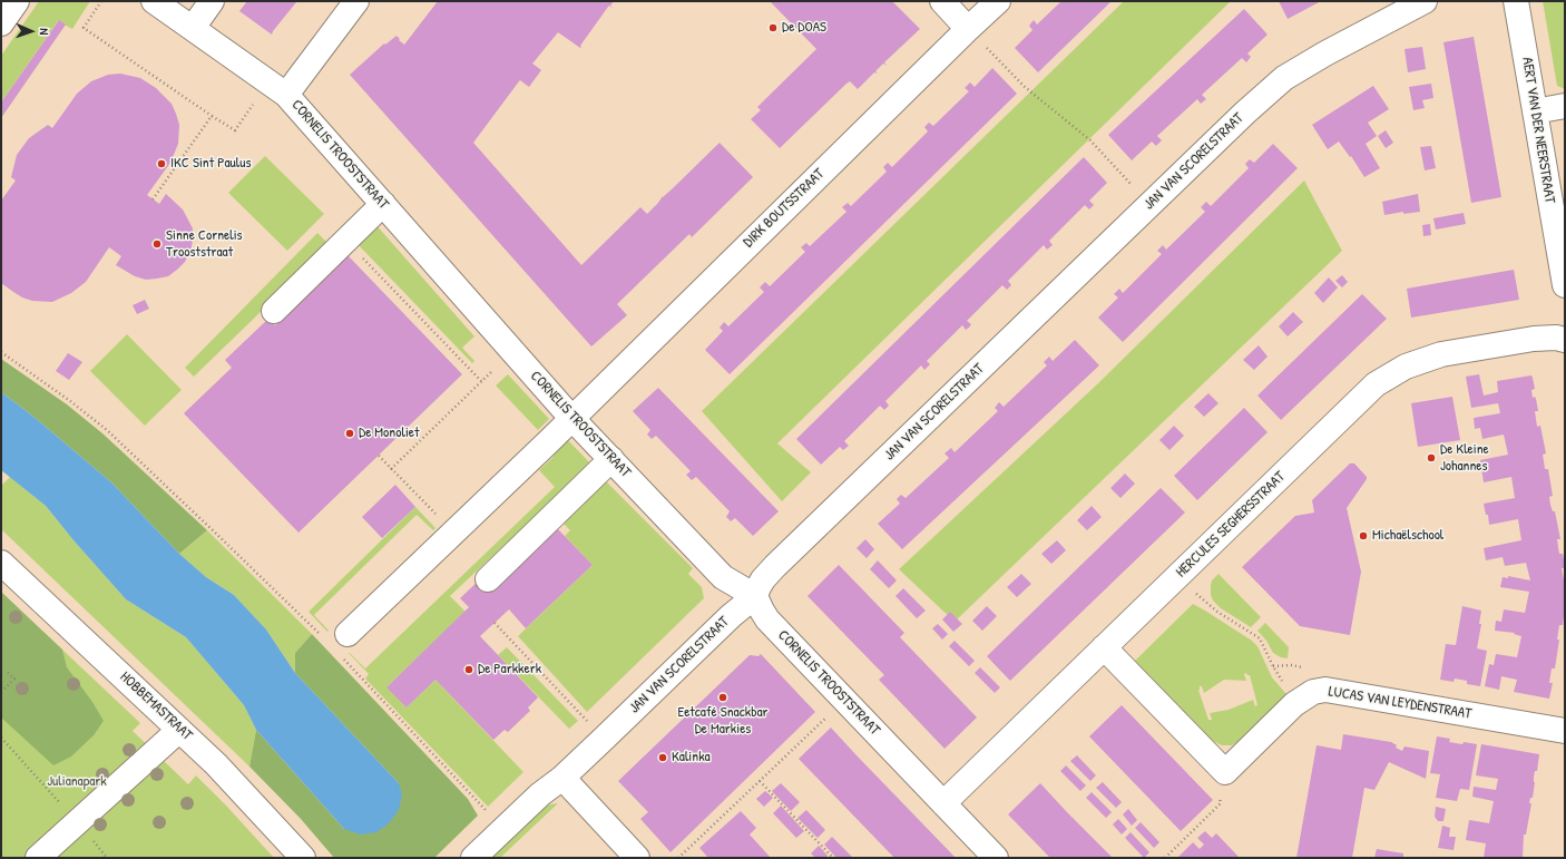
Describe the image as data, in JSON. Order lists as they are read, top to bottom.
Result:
{
  "streets": {
    "street": [
      "AERT VAN DER NEERSTRAAT",
      "CORNELIS TROOSTSTRAAT",
      "JAN VAN SCORELSTRAAT",
      "DIRK BOUTSSTRAAT",
      "HERCULES SEGHERSSTRAAT",
      "LUCAS VAN LEYDENSTRAAT",
      "HOBBEMASTRAAT"
    ]
  },
  "crossings": [
    ["CORNELIS TROOSTSTRAAT", "JAN VAN SCORELSTRAAT"],
    ["CORNELIS TROOSTSTRAAT", "DIRK BOUTSSTRAAT"],
    ["CORNELIS TROOSTSTRAAT", "HERCULES SEGHERSSTRAAT"]
  ],
  "parks": ["Julianapark"],
  "places": [
    "De DOAS",
    "IKC Sint Paulus",
    "Sinne Cornelis Trooststraat",
    "De Monoliet",
    "De Kleine Johannes",
    "Michaëlschool",
    "De Parkkerk",
    "Eetcafé Snackbar De Markies",
    "Kalinka"
  ],
  "north": "right"
}
